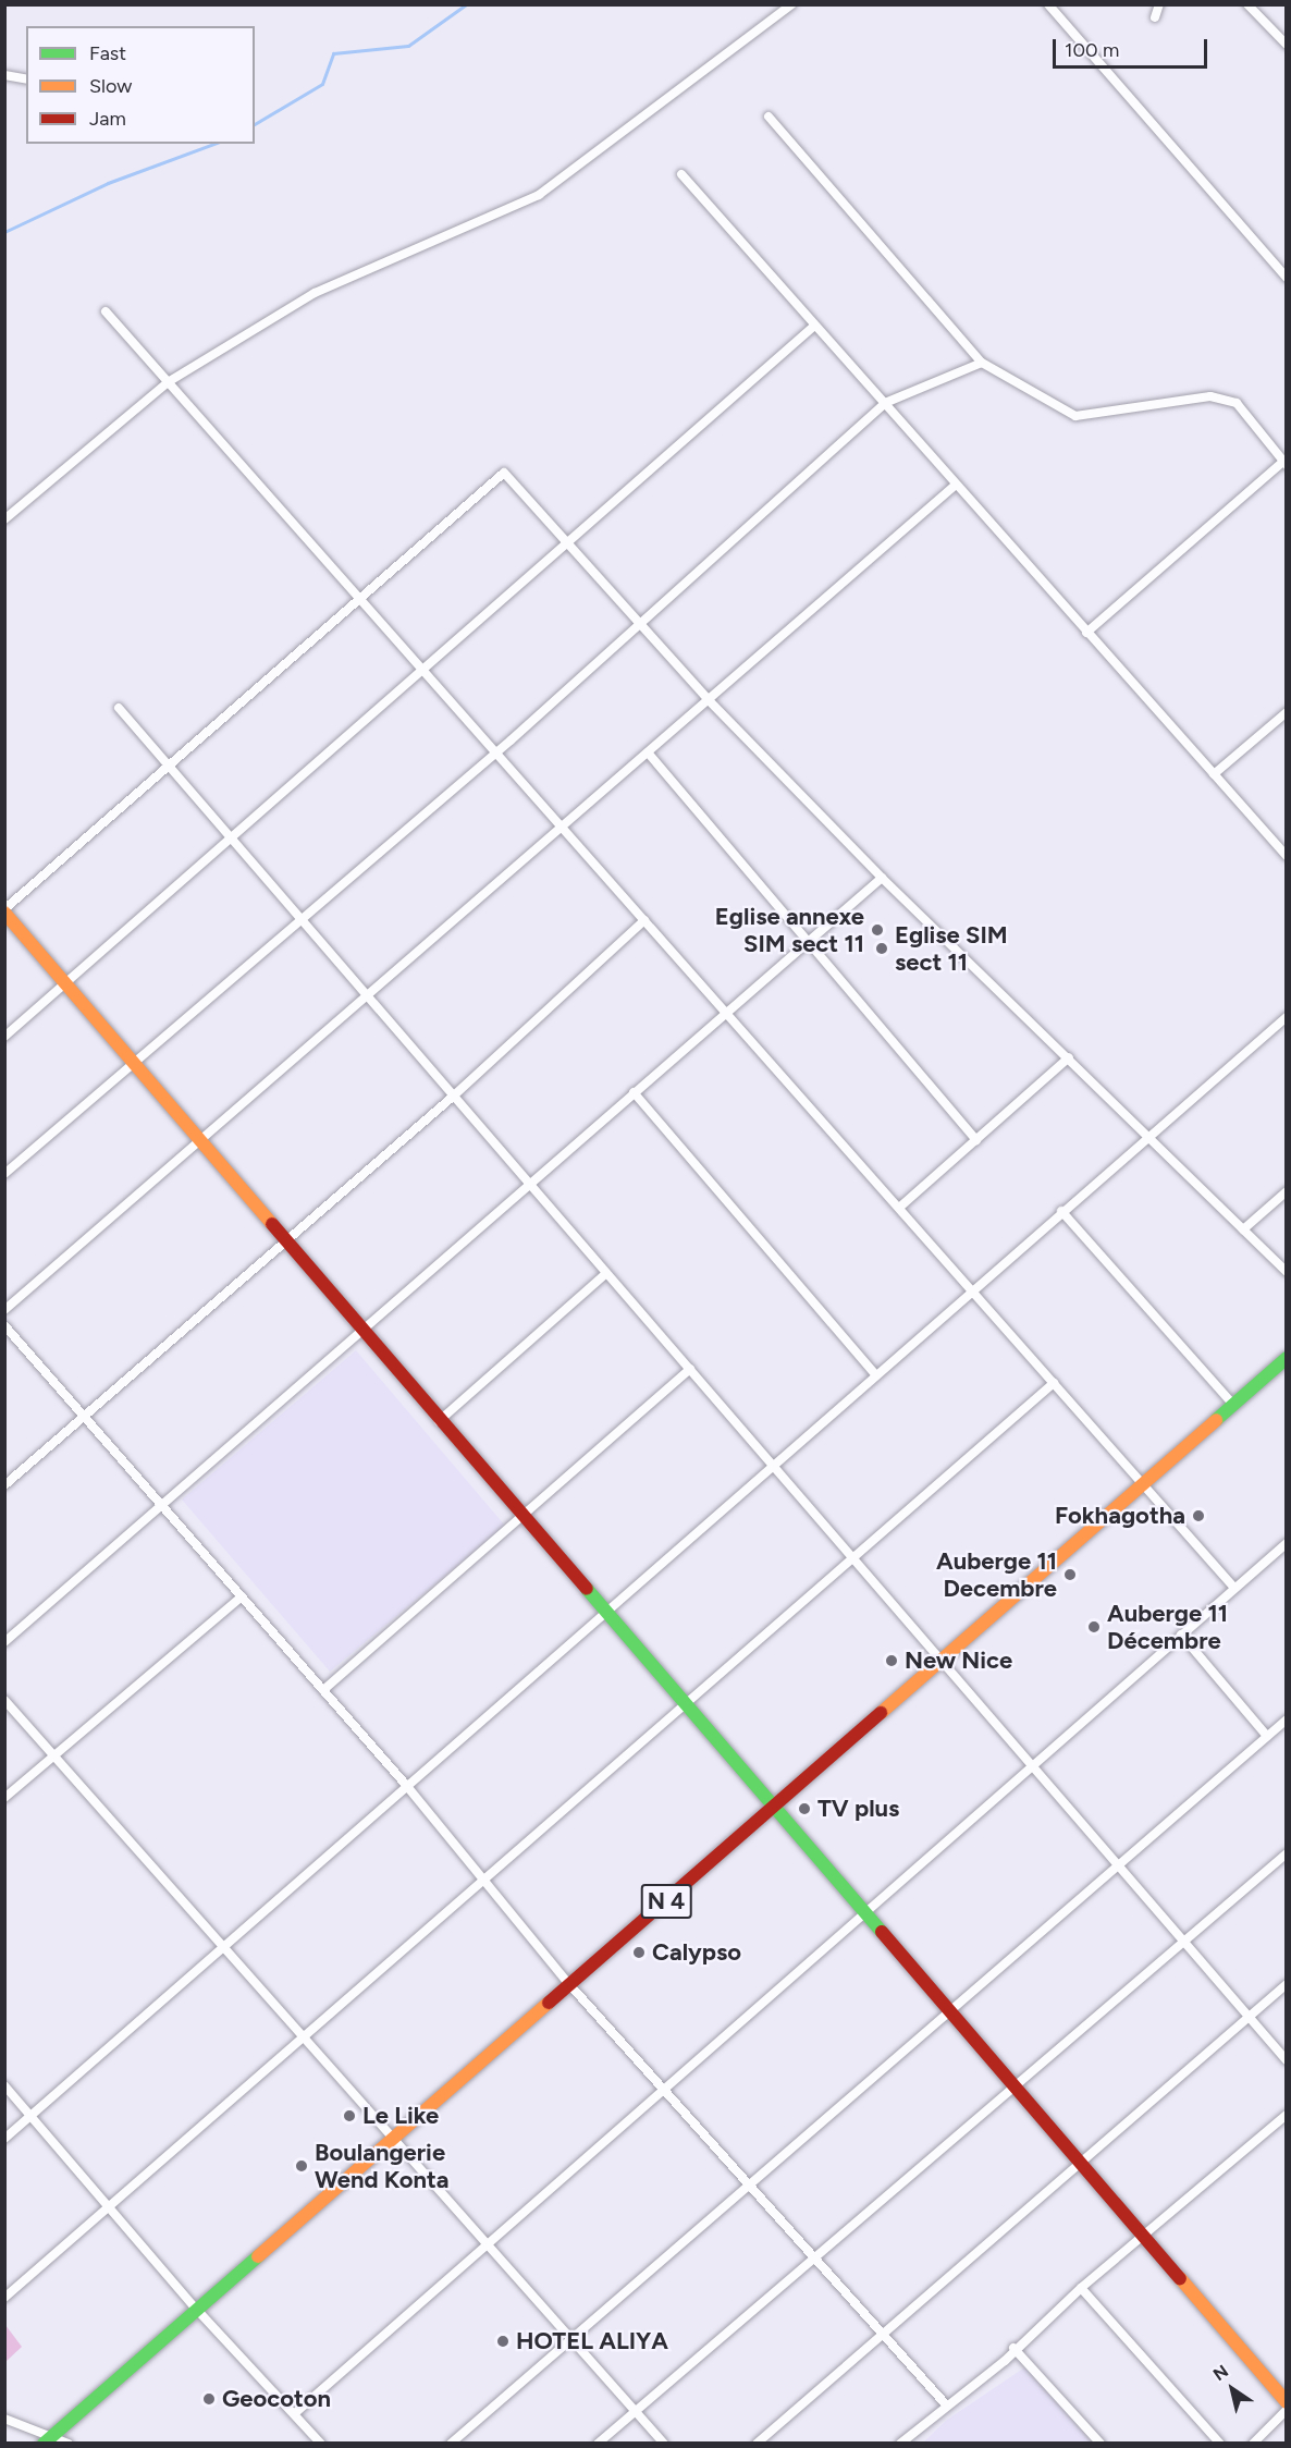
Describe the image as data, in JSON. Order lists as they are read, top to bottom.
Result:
{
  "streets": {
    "main road": ["N 4"]
  },
  "places": [
    "Eglise annexe SIM sect 11",
    "Eglise SIM sect 11",
    "Fokhagotha",
    "Auberge 11 Decembre",
    "Auberge 11 Décembre",
    "New Nice",
    "TV plus",
    "Calypso",
    "Le Like",
    "Boulangerie Wend Konta",
    "HOTEL ALIYA",
    "Geocoton"
  ],
  "legend": ["Fast", "Slow", "Jam"],
  "scale_bar": "100 m",
  "north": "top left"
}
